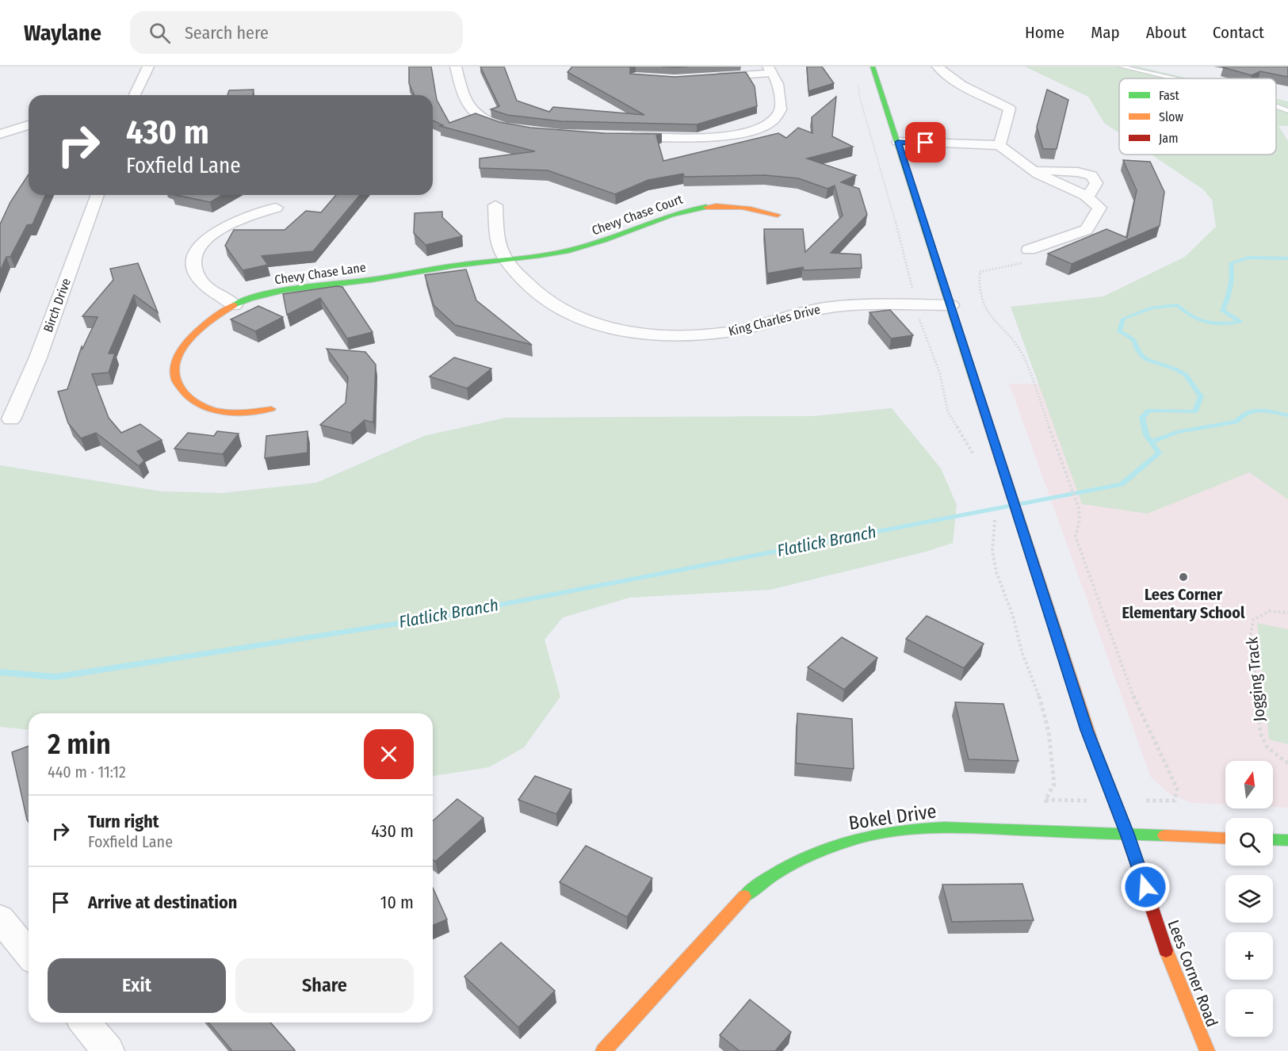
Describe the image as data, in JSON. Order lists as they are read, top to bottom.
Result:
{
  "streets": {
    "street": [
      "Chevy Chase Court",
      "Chevy Chase Lane",
      "Birch Drive",
      "King Charles Drive",
      "Bokel Drive",
      "Lees Corner Road"
    ],
    "path": ["Jogging Track"]
  },
  "crossings": [
    ["Chevy Chase Court", "Chevy Chase Lane"],
    ["Chevy Chase Court", "King Charles Drive"],
    ["Chevy Chase Lane", "King Charles Drive"],
    ["King Charles Drive", "Lees Corner Road"],
    ["Bokel Drive", "Lees Corner Road"]
  ],
  "water": ["Flatlick Branch"],
  "places": ["Lees Corner Elementary School"],
  "legend": ["Fast", "Slow", "Jam"],
  "north": "top",
  "page": {
    "header": "Waylane",
    "search": "Search here",
    "nav": [
      "Home",
      "Map",
      "About",
      "Contact"
    ],
    "turn": ["430 m", "Foxfield Lane"],
    "heading": ["2 min", "440 m · 11:12"],
    "map_buttons": ["+", "−"],
    "list": [
      {
        "name": "Turn right",
        "note": "Foxfield Lane",
        "value": "430 m"
      },
      {
        "name": "Arrive at destination",
        "value": "10 m"
      }
    ],
    "buttons": ["Exit", "Share"]
  }
}
